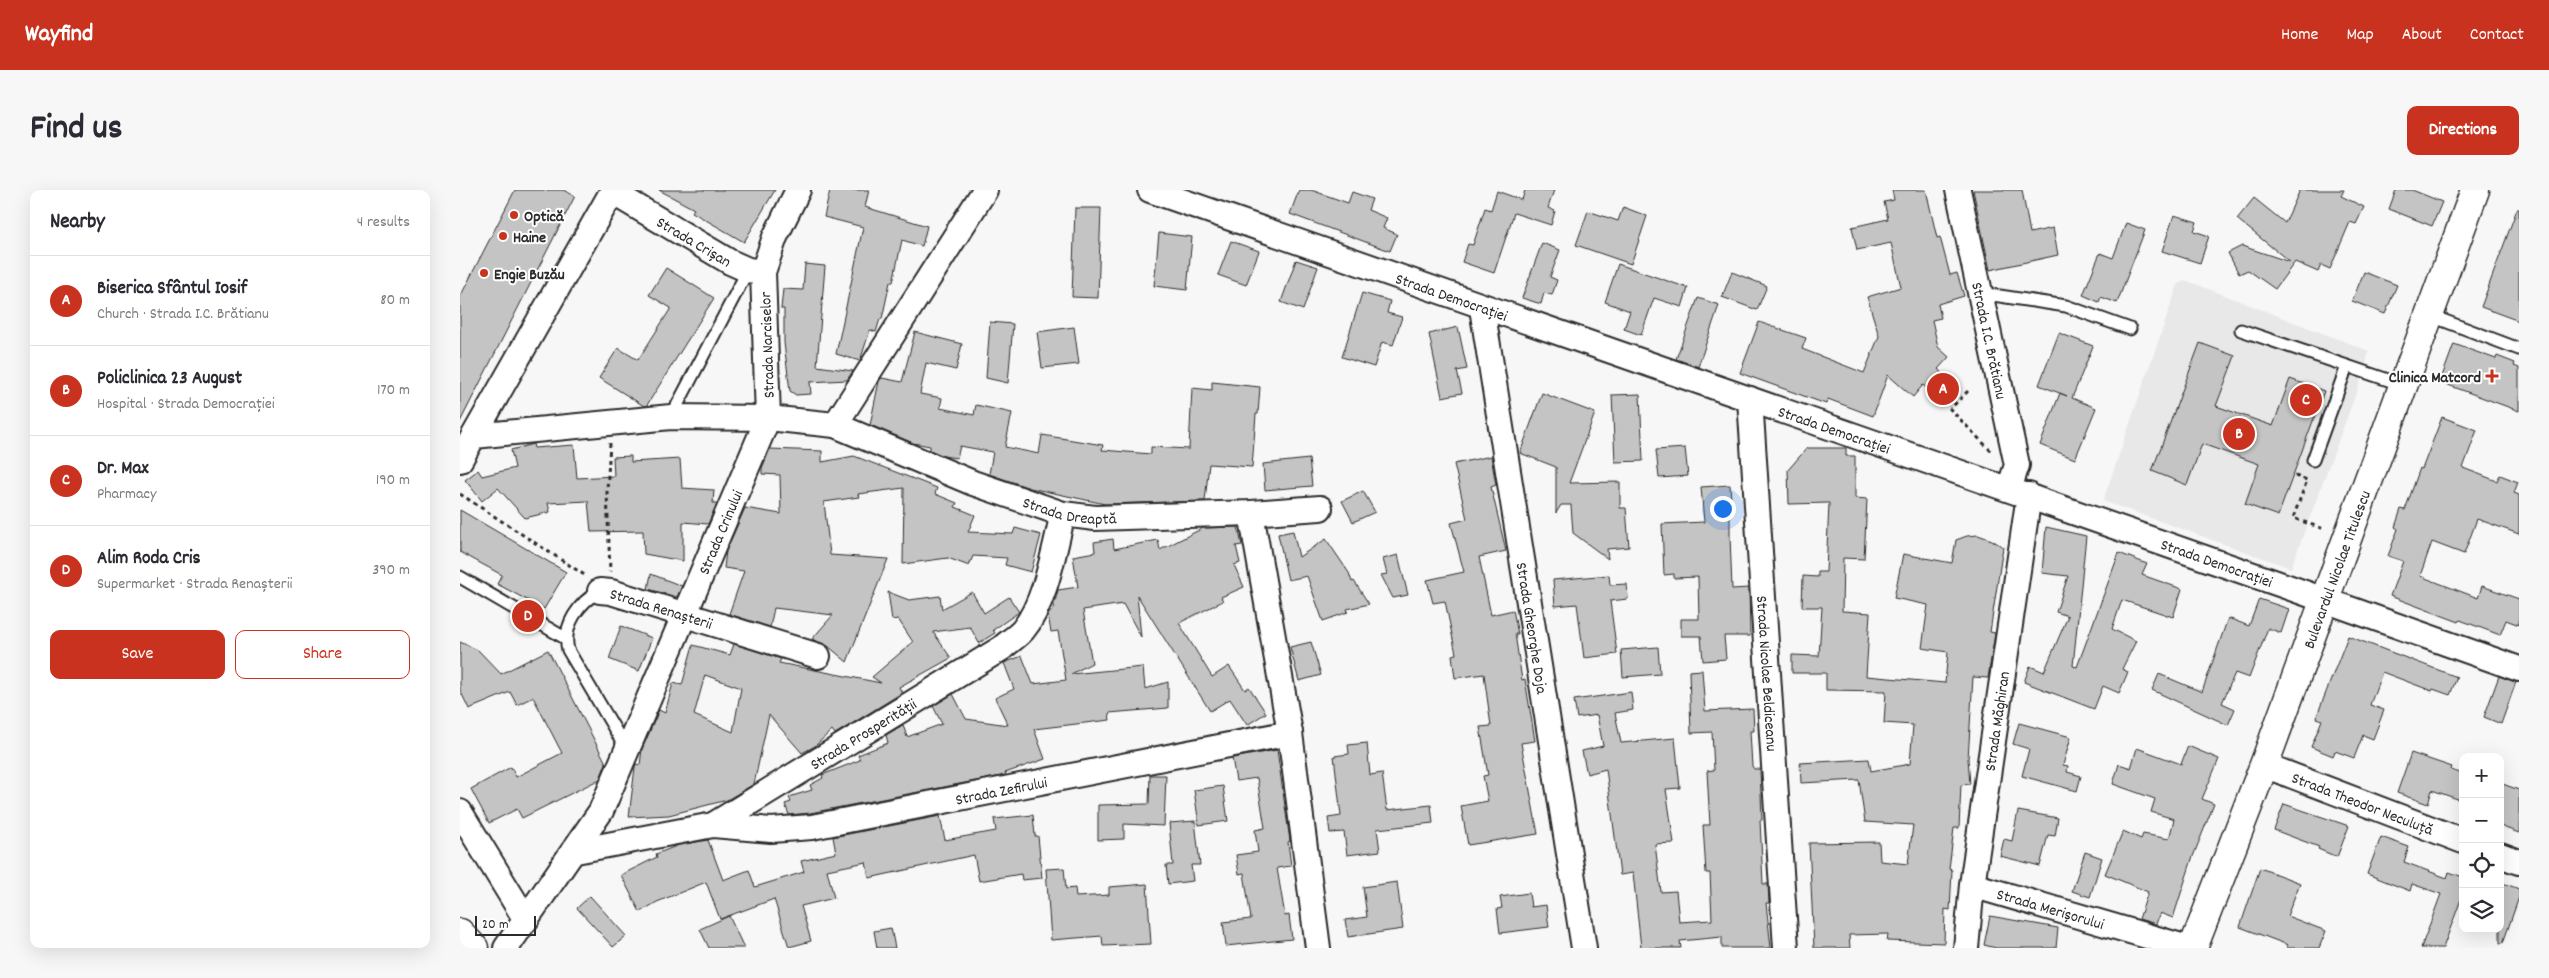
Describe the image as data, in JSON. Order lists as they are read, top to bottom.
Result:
{
  "streets": {
    "street": [
      "Strada Crișan",
      "Strada Democrației",
      "Strada I.C. Brătianu",
      "Strada Narciselor",
      "Strada Dreaptă",
      "Strada Crinului",
      "Bulevardul Nicolae Titulescu",
      "Strada Renașterii",
      "Strada Gheorghe Doja",
      "Strada Nicolae Beldiceanu",
      "Strada Măghiran",
      "Strada Prosperității",
      "Strada Zefirului",
      "Strada Theodor Neculuță",
      "Strada Merișorului"
    ]
  },
  "crossings": [
    ["Strada Crișan", "Strada Narciselor"],
    ["Strada Democrației", "Strada I.C. Brătianu"],
    ["Strada Democrației", "Bulevardul Nicolae Titulescu"],
    ["Strada Democrației", "Strada Gheorghe Doja"],
    ["Strada Democrației", "Strada Nicolae Beldiceanu"],
    ["Strada Democrației", "Strada Măghiran"],
    ["Strada I.C. Brătianu", "Strada Măghiran"],
    ["Strada Narciselor", "Strada Crinului"],
    ["Strada Dreaptă", "Strada Prosperității"],
    ["Strada Crinului", "Strada Renașterii"],
    ["Strada Crinului", "Strada Prosperității"],
    ["Bulevardul Nicolae Titulescu", "Strada Theodor Neculuță"],
    ["Strada Măghiran", "Strada Merișorului"],
    ["Strada Prosperității", "Strada Zefirului"]
  ],
  "places": {
    "other": ["Optică", "Haine", "Engie Buzău"],
    "health": ["Clinica Matcord"]
  },
  "scale_bar": "20 m",
  "page": {
    "header": "Wayfind",
    "nav": [
      "Home",
      "Map",
      "About",
      "Contact"
    ],
    "title": "Find us",
    "buttons": [
      "Directions",
      ["Save", "Share"]
    ],
    "heading": ["Nearby", "4 results"],
    "list": [
      {
        "mark": "A",
        "name": "Biserica Sfântul Iosif",
        "note": "Church · Strada I.C. Brătianu",
        "value": "80 m"
      },
      {
        "mark": "B",
        "name": "Policlinica 23 August",
        "note": "Hospital · Strada Democrației",
        "value": "170 m"
      },
      {
        "mark": "C",
        "name": "Dr. Max",
        "note": "Pharmacy",
        "value": "190 m"
      },
      {
        "mark": "D",
        "name": "Alim Roda Cris",
        "note": "Supermarket · Strada Renașterii",
        "value": "390 m"
      }
    ],
    "pins": [
      "A",
      "C",
      "B",
      "D"
    ],
    "map_buttons": ["+", "−"],
    "scale": "20 m"
  }
}
